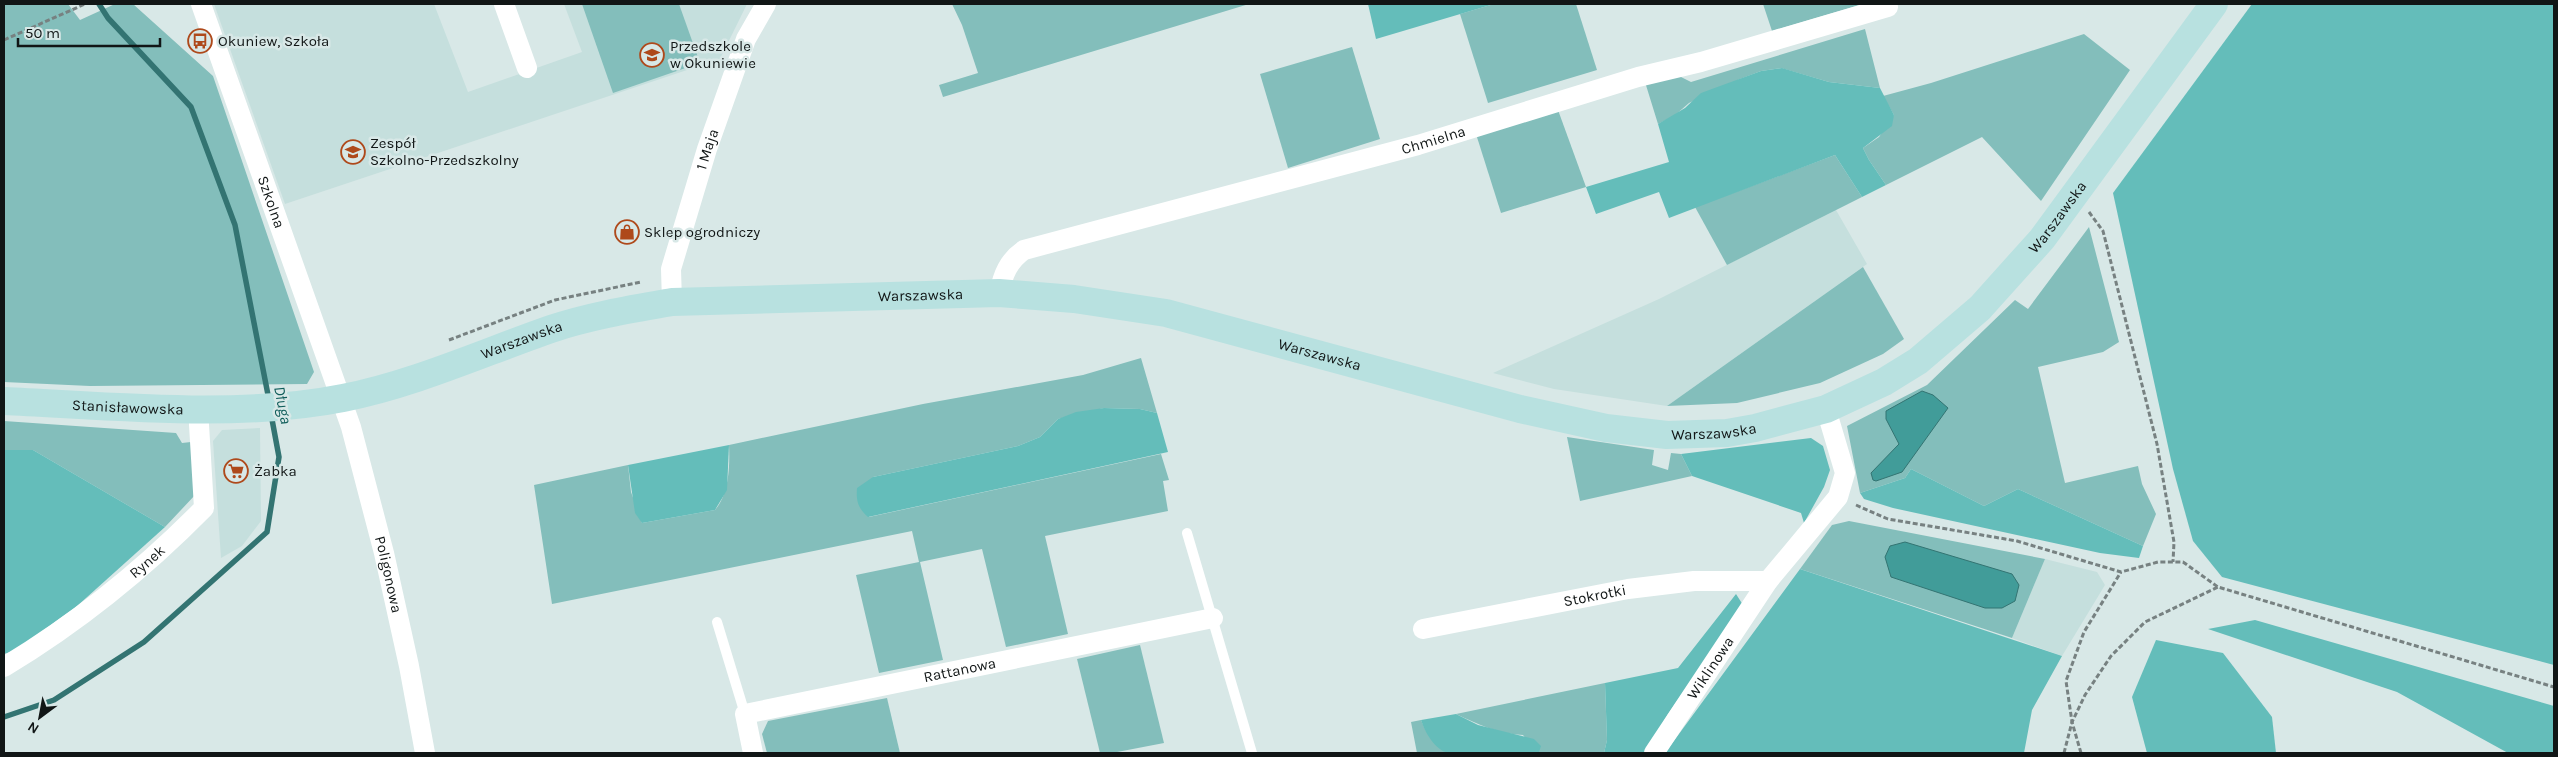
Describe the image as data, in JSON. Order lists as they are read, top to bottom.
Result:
{
  "streets": {
    "main road": ["Warszawska", "Stanisławowska"],
    "street": [
      "Chmielna",
      "1 Maja",
      "Szkolna",
      "Rynek",
      "Poligonowa",
      "Stokrotki",
      "Wiklinowa",
      "Rattanowa"
    ]
  },
  "crossings": [
    ["Chmielna", "Warszawska"],
    ["1 Maja", "Warszawska"],
    ["Szkolna", "Warszawska"],
    ["Szkolna", "Poligonowa"],
    ["Warszawska", "Stanisławowska"],
    ["Warszawska", "Poligonowa"],
    ["Stanisławowska", "Rynek"],
    ["Stokrotki", "Wiklinowa"]
  ],
  "water": ["Długa"],
  "places": {
    "bus stop": ["Okuniew, Szkoła"],
    "school or university": ["Przedszkole w Okuniewie", "Zespół Szkolno-Przedszkolny"],
    "shop": ["Sklep ogrodniczy"],
    "supermarket": ["Żabka"]
  },
  "scale_bar": "50 m",
  "north": "bottom left"
}
